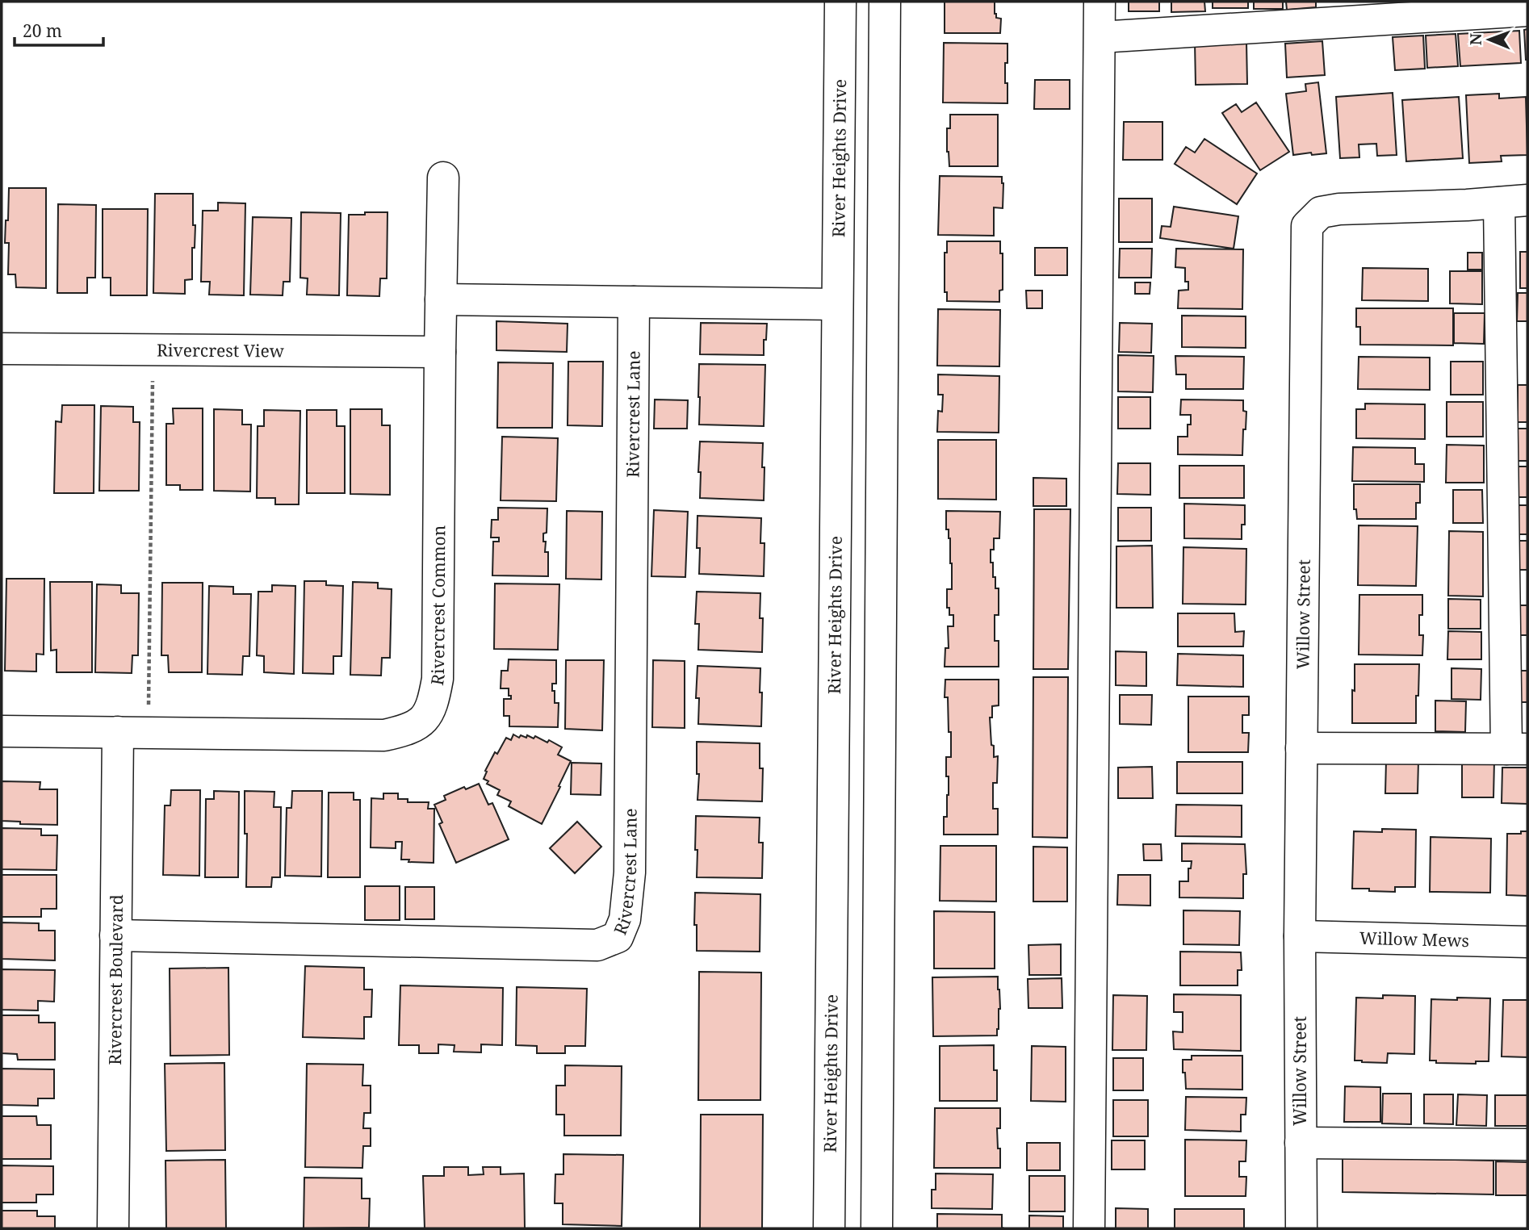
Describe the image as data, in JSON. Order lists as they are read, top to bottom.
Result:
{
  "streets": {
    "street": [
      "River Heights Drive",
      "Rivercrest View",
      "Rivercrest Lane",
      "Rivercrest Common",
      "Willow Street",
      "Willow Mews",
      "Rivercrest Boulevard"
    ]
  },
  "crossings": [
    ["Rivercrest View", "Rivercrest Common"],
    ["Rivercrest Lane", "Rivercrest Boulevard"],
    ["Rivercrest Common", "Rivercrest Boulevard"],
    ["Willow Street", "Willow Mews"]
  ],
  "scale_bar": "20 m",
  "north": "left"
}
